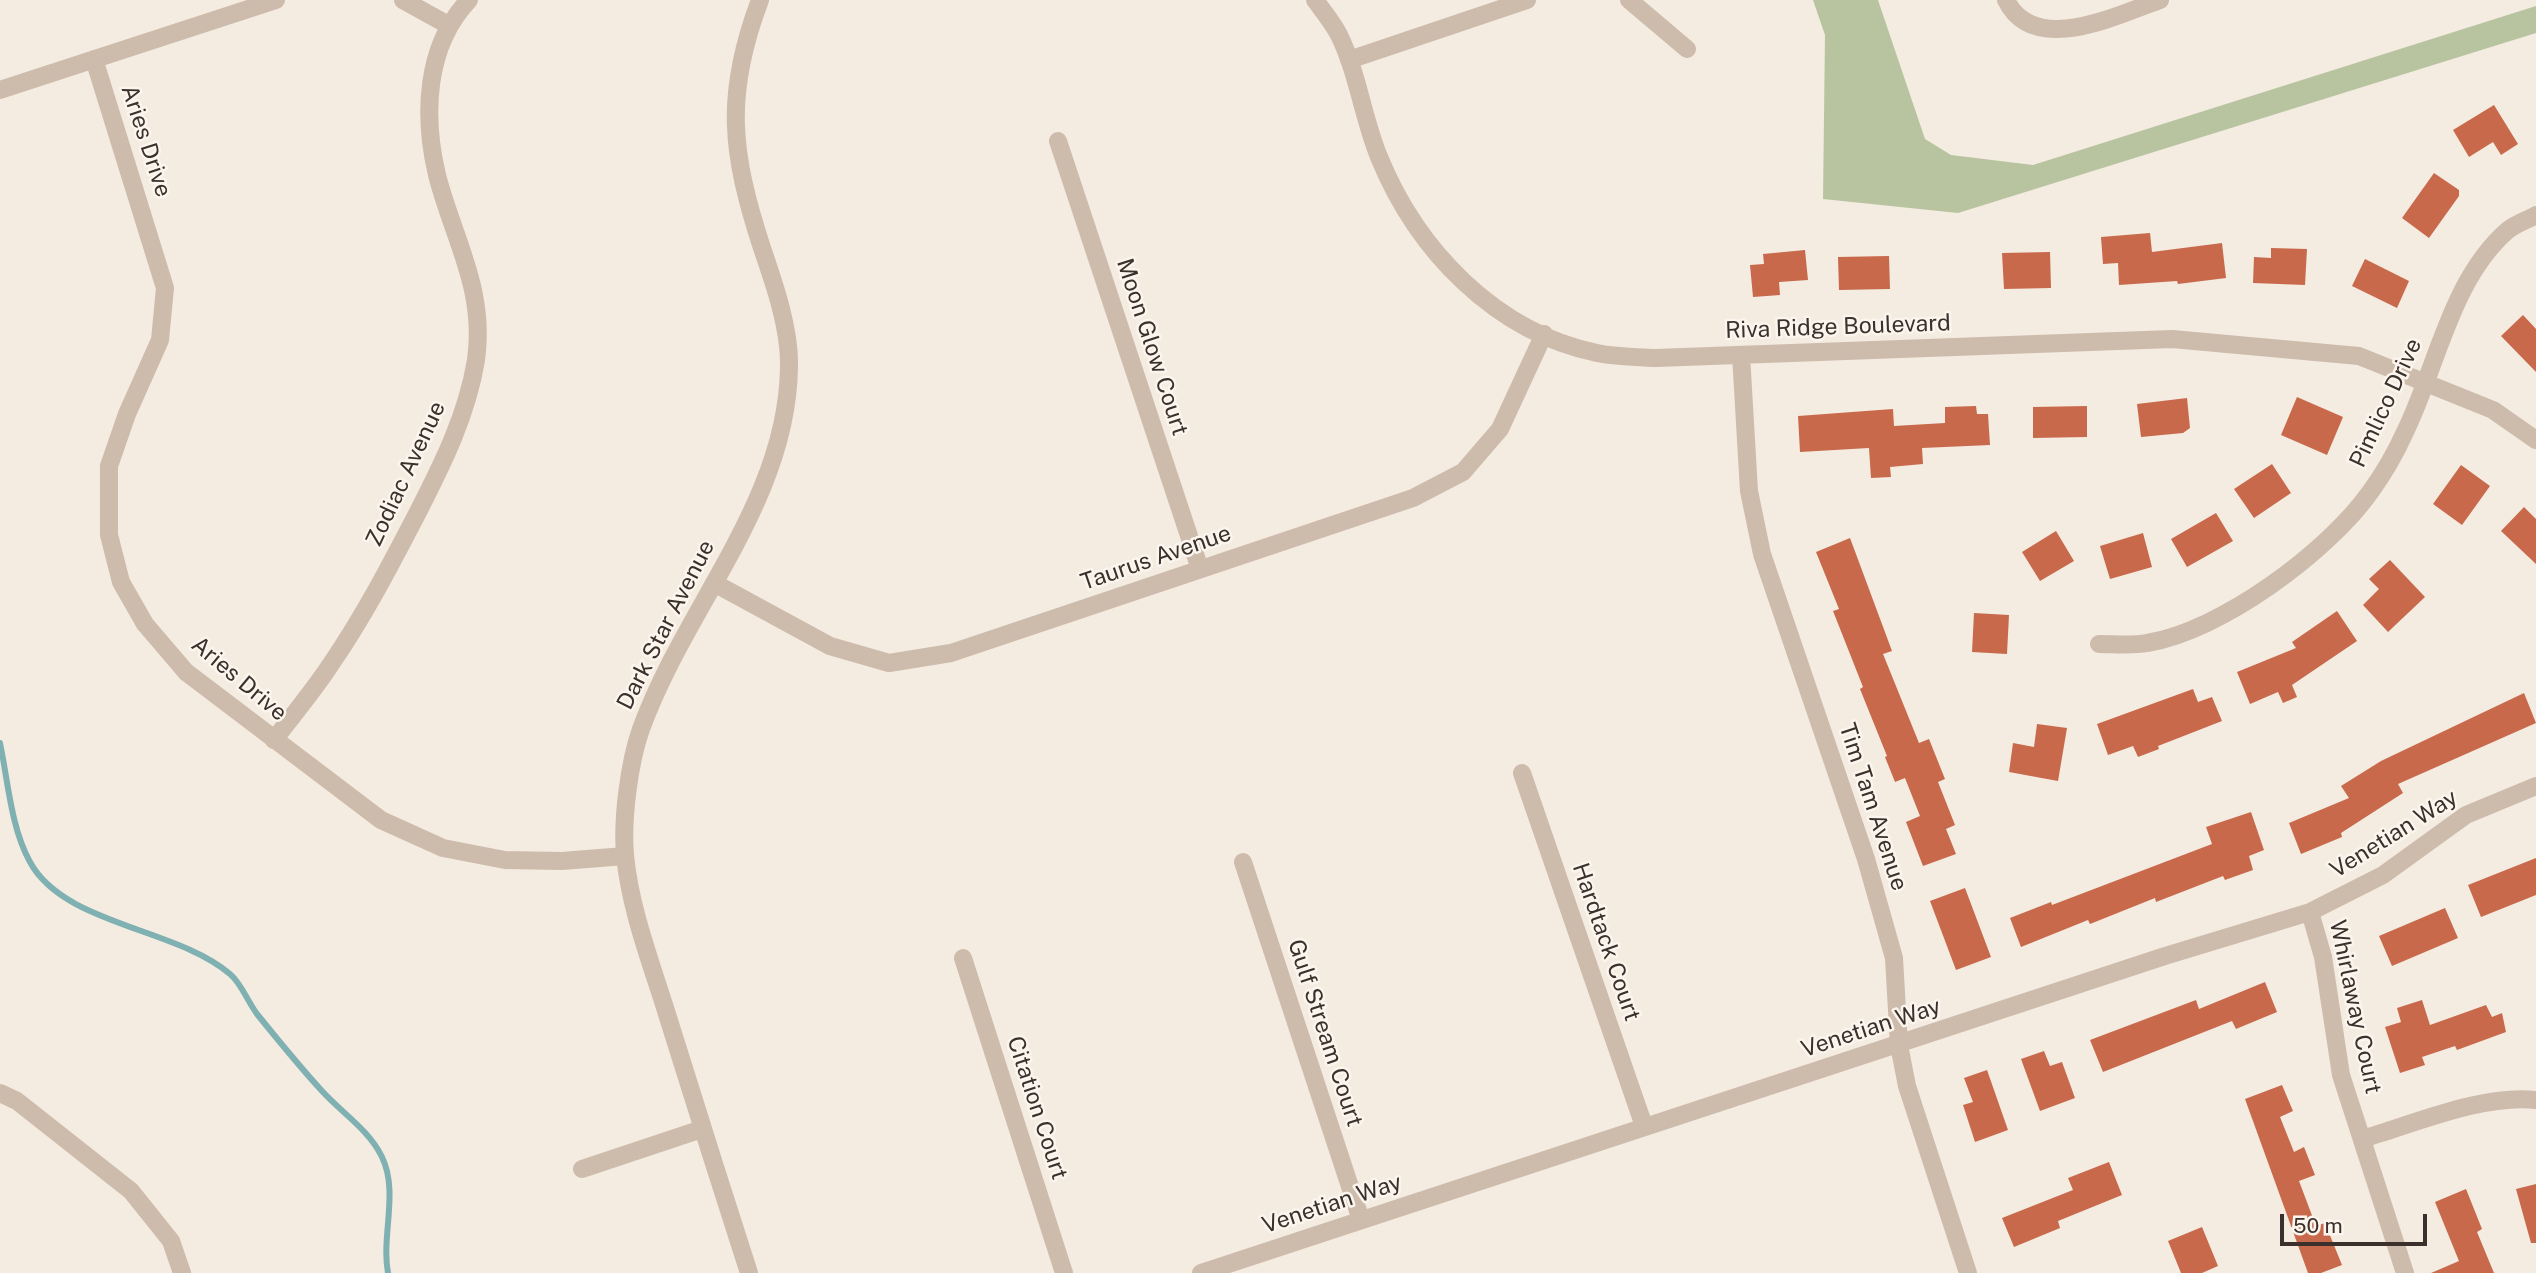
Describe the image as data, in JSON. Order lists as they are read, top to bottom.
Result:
{
  "streets": {
    "street": [
      "Aries Drive",
      "Riva Ridge Boulevard",
      "Moon Glow Court",
      "Pimlico Drive",
      "Zodiac Avenue",
      "Taurus Avenue",
      "Dark Star Avenue",
      "Tim Tam Avenue",
      "Venetian Way",
      "Hardtack Court",
      "Whirlaway Court",
      "Gulf Stream Court",
      "Citation Court"
    ]
  },
  "crossings": [
    ["Aries Drive", "Zodiac Avenue"],
    ["Aries Drive", "Dark Star Avenue"],
    ["Riva Ridge Boulevard", "Pimlico Drive"],
    ["Riva Ridge Boulevard", "Taurus Avenue"],
    ["Riva Ridge Boulevard", "Tim Tam Avenue"],
    ["Moon Glow Court", "Taurus Avenue"],
    ["Taurus Avenue", "Dark Star Avenue"],
    ["Tim Tam Avenue", "Venetian Way"],
    ["Venetian Way", "Hardtack Court"],
    ["Venetian Way", "Whirlaway Court"],
    ["Venetian Way", "Gulf Stream Court"]
  ],
  "scale_bar": "50 m"
}
